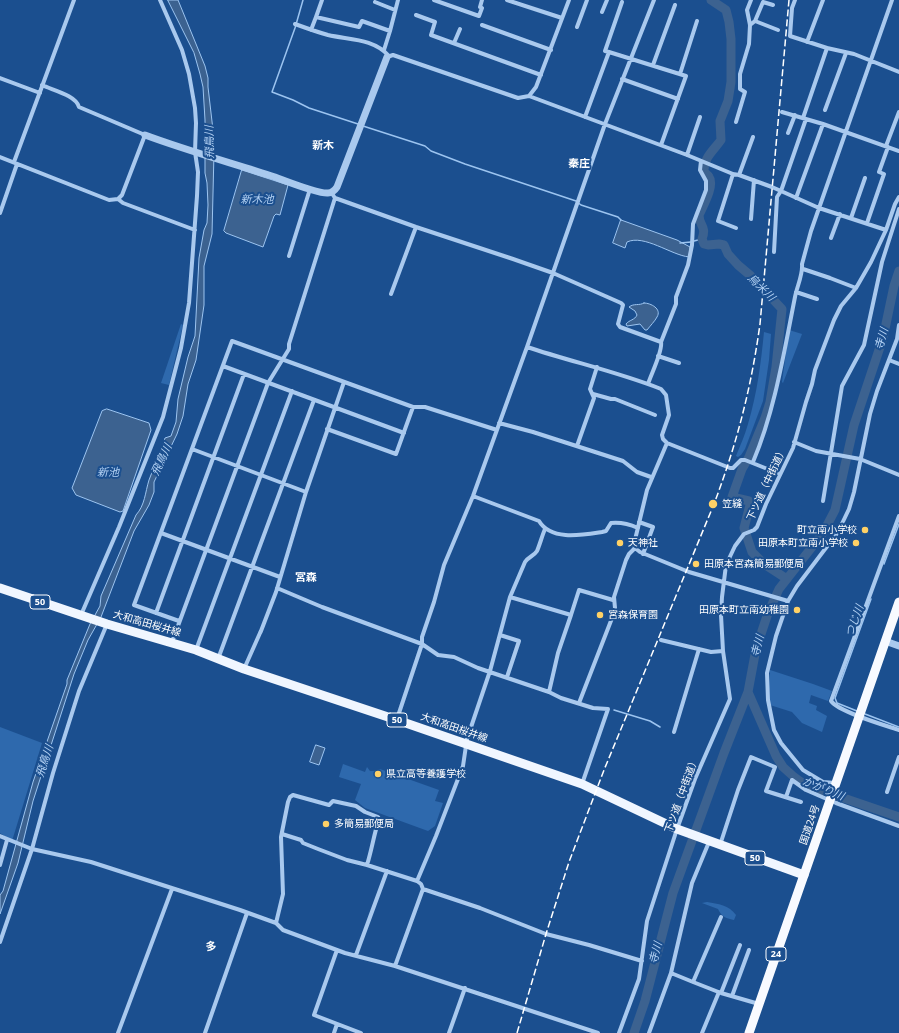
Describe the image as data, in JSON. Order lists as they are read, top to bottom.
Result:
{
  "streets": {
    "highway": ["国道24号", "24"],
    "main road": ["50", "大和高田桜井線"],
    "street": ["下ツ道（中街道）"]
  },
  "crossings": [
    ["下ツ道（中街道）", "大和高田桜井線"],
    ["大和高田桜井線", "国道24号"]
  ],
  "districts": [
    "新木",
    "秦庄",
    "宮森",
    "多"
  ],
  "water": [
    "飛鳥川",
    "新木池",
    "烏米川",
    "寺川",
    "新池",
    "つじ川",
    "かがり川"
  ],
  "places": [
    "笠縫",
    "町立南小学校",
    "天神社",
    "田原本町立南小学校",
    "田原本宮森簡易郵便局",
    "田原本町立南幼稚園",
    "宮森保育園",
    "県立高等養護学校",
    "多簡易郵便局"
  ]
}
